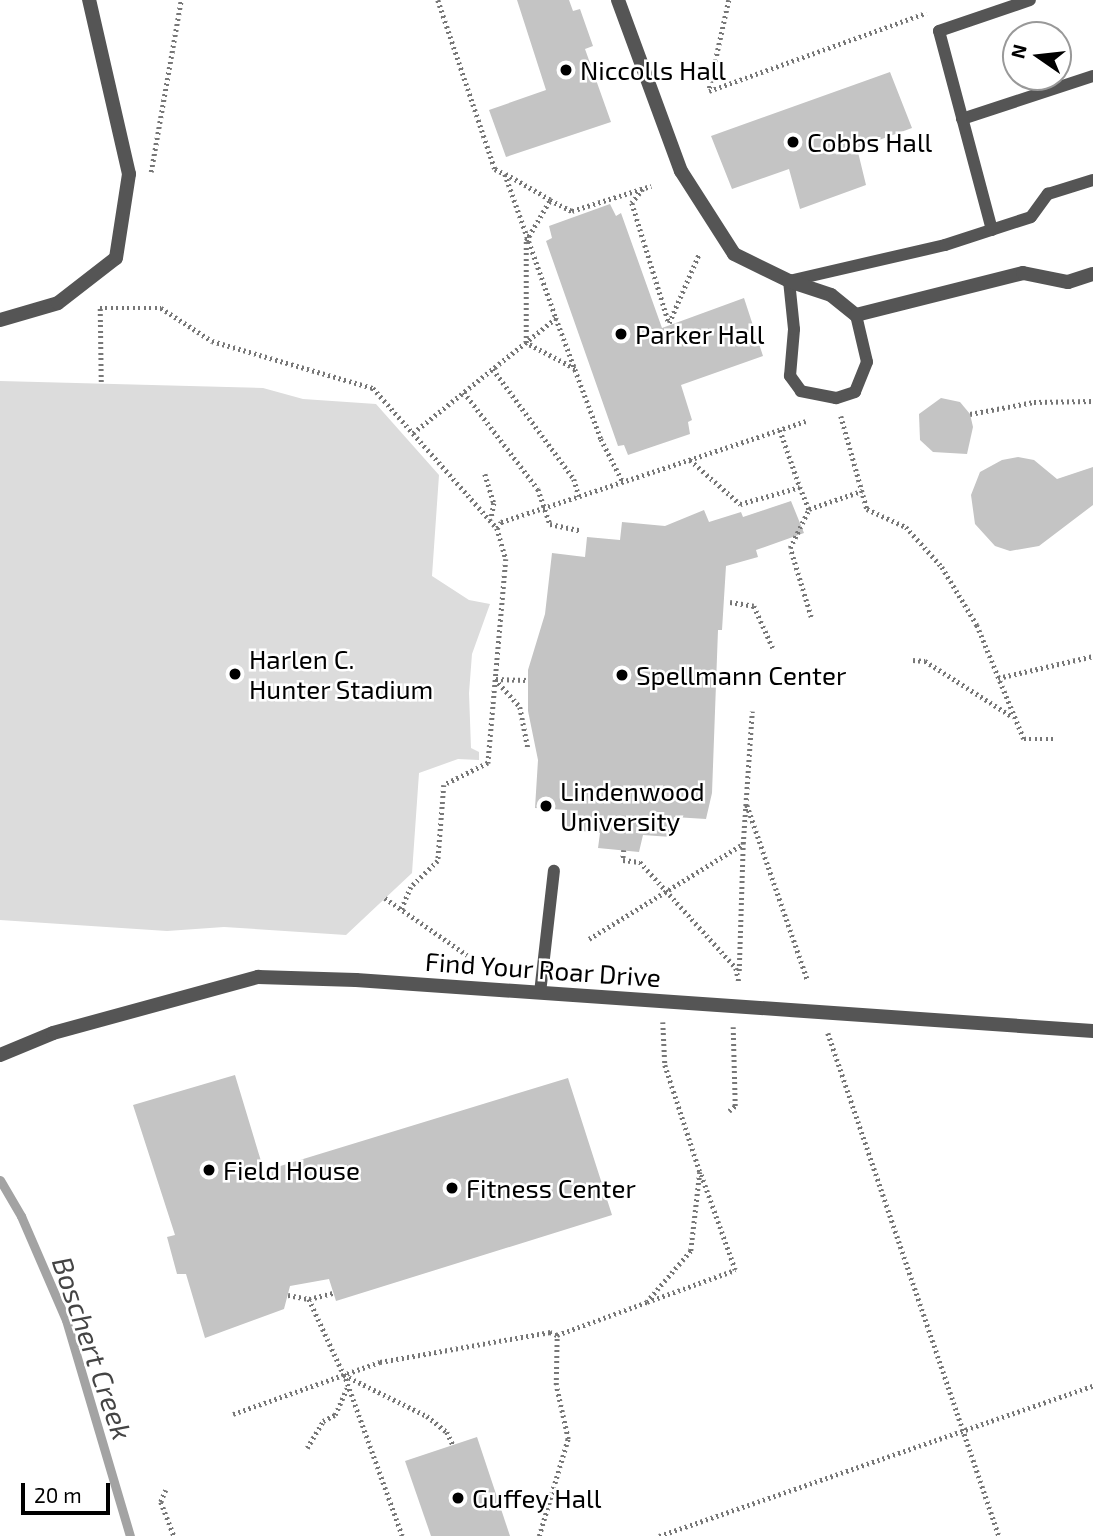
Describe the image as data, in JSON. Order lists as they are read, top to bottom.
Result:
{
  "streets": {
    "street": ["Find Your Roar Drive"]
  },
  "water": ["Boschert Creek"],
  "places": [
    "Niccolls Hall",
    "Cobbs Hall",
    "Parker Hall",
    "Harlen C. Hunter Stadium",
    "Spellmann Center",
    "Lindenwood University",
    "Field House",
    "Fitness Center",
    "Guffey Hall"
  ],
  "scale_bar": "20 m",
  "north": "left"
}
